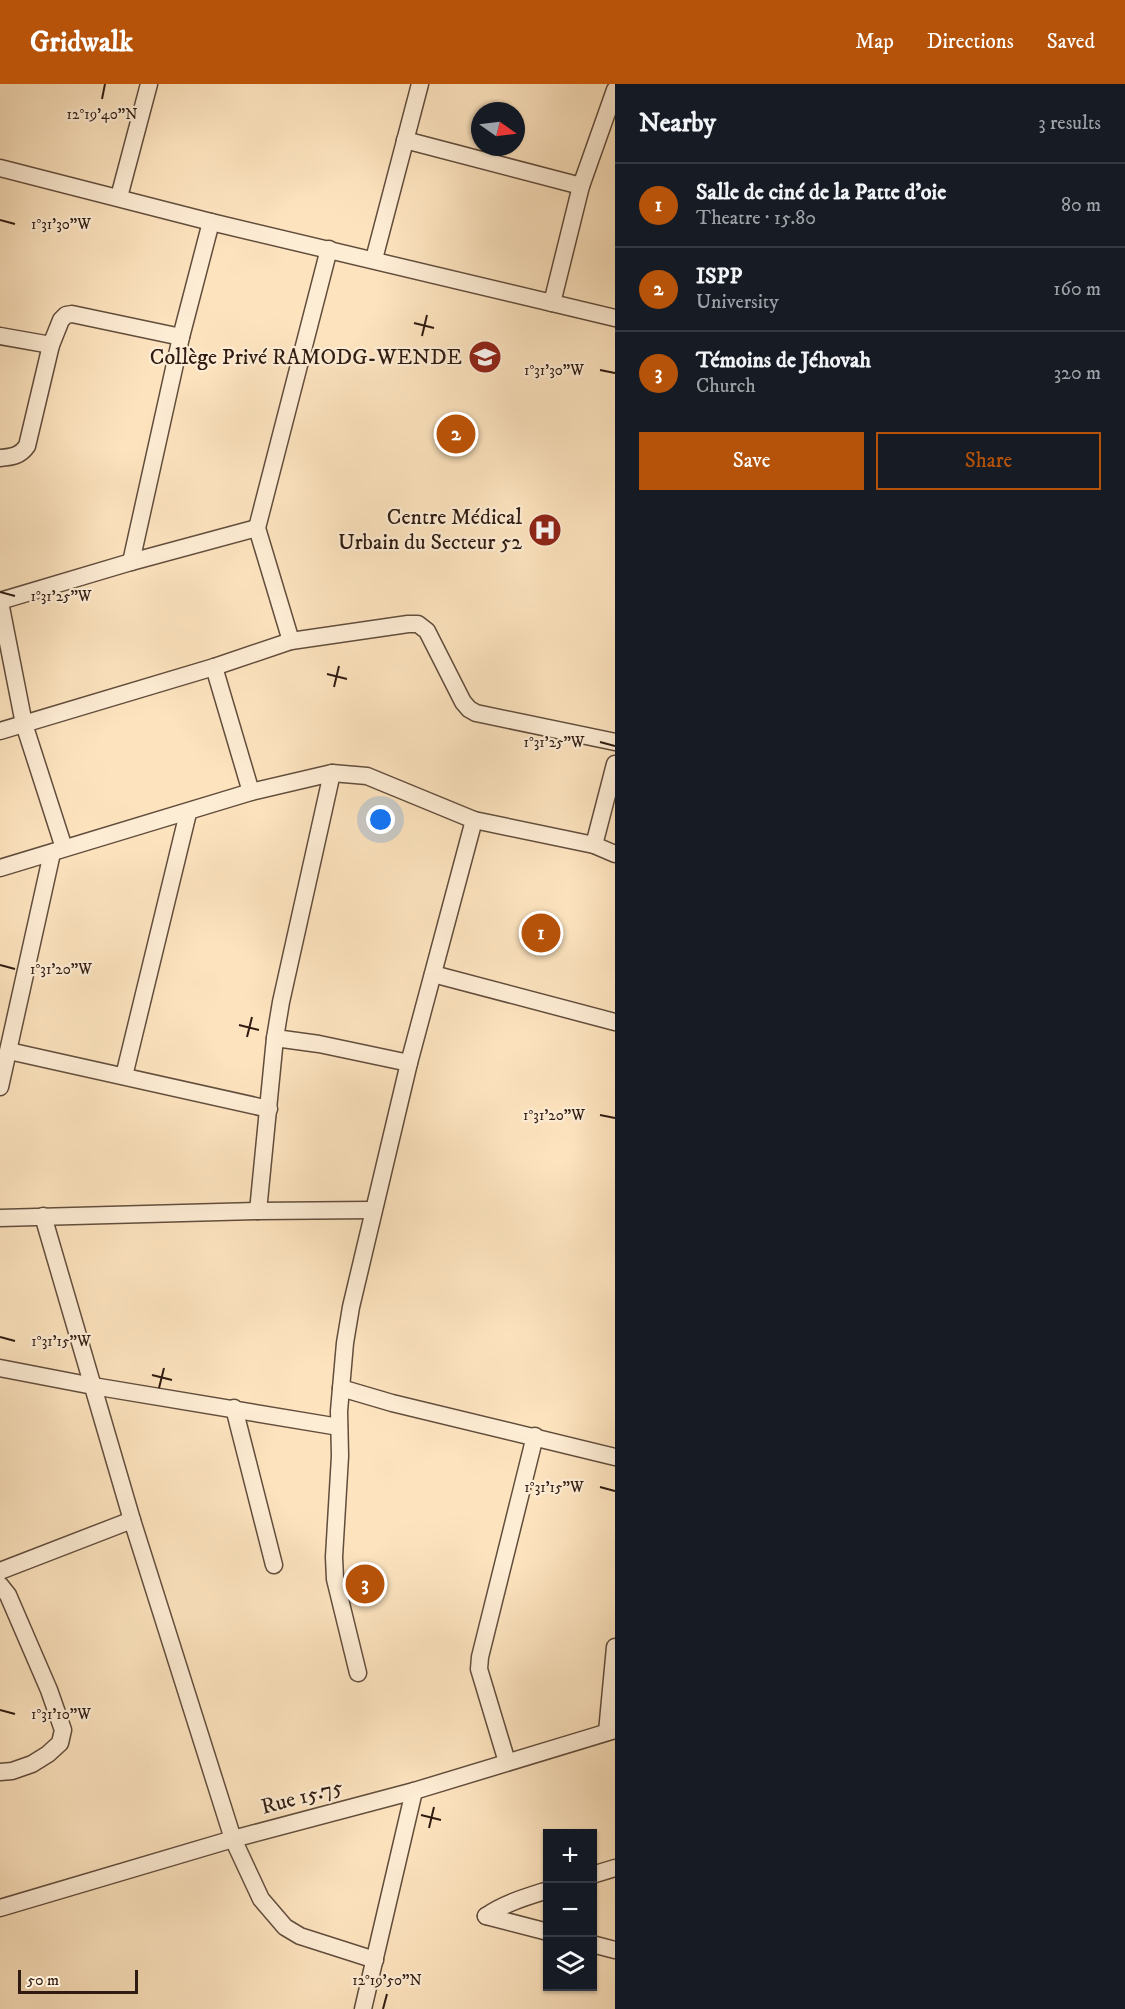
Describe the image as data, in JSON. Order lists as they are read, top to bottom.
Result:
{
  "streets": {
    "street": ["Rue 15.75"]
  },
  "places": {
    "school or university": ["Collège Privé RAMODG-WENDE"],
    "hospital": ["Centre Médical Urbain du Secteur 52"]
  },
  "scale_bar": "50 m",
  "north": "right",
  "page": {
    "header": "Gridwalk",
    "nav": ["Map", "Directions", "Saved"],
    "heading": ["Nearby", "3 results"],
    "list": [
      {
        "mark": "1",
        "name": "Salle de ciné de la Patte d'oie",
        "note": "Theatre · 15.80",
        "value": "80 m"
      },
      {
        "mark": "2",
        "name": "ISPP",
        "note": "University",
        "value": "160 m"
      },
      {
        "mark": "3",
        "name": "Témoins de Jéhovah",
        "note": "Church",
        "value": "320 m"
      }
    ],
    "pins": ["2", "1", "3"],
    "buttons": ["Save", "Share"],
    "map_buttons": ["+", "−"],
    "scale": "50 m"
  },
  "coordinates": [
    "12°19'40\"N",
    "1°31'30\"W",
    "1°31'25\"W",
    "1°31'20\"W",
    "1°31'15\"W",
    "1°31'10\"W",
    "12°19'50\"N"
  ]
}
